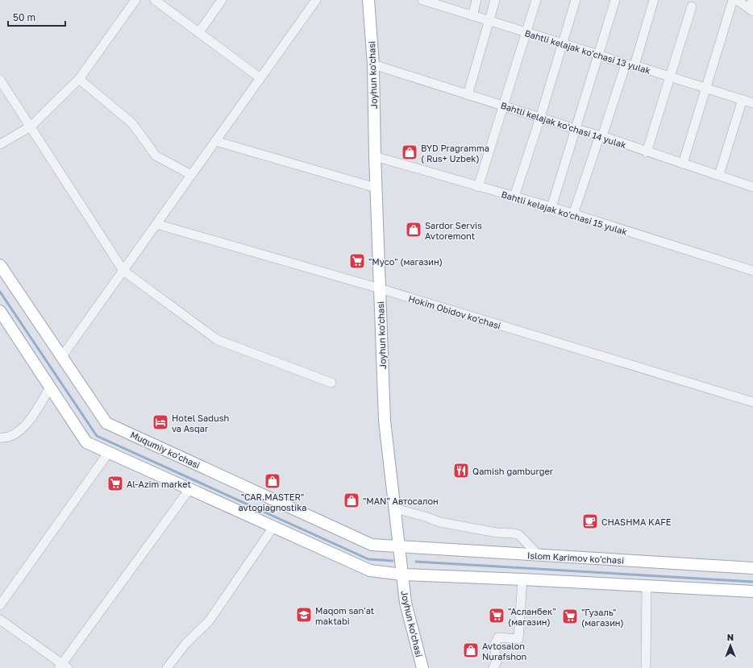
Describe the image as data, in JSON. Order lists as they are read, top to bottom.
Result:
{
  "streets": {
    "main road": ["Joyhun ko'chasi", "Muqumiy ko'chasi", "Islom Karimov ko'chasi"],
    "street": [
      "Bahtli kelajak ko'chasi 13 yulak",
      "Bahtli kelajak ko'chasi 14 yulak",
      "Bahtli kelajak ko'chasi 15 yulak",
      "Hokim Obidov ko'chasi"
    ]
  },
  "crossings": [
    ["Joyhun ko'chasi", "Bahtli kelajak ko'chasi 14 yulak"],
    ["Joyhun ko'chasi", "Bahtli kelajak ko'chasi 15 yulak"],
    ["Joyhun ko'chasi", "Hokim Obidov ko'chasi"],
    ["Joyhun ko'chasi", "Muqumiy ko'chasi"],
    ["Joyhun ko'chasi", "Islom Karimov ko'chasi"],
    ["Muqumiy ko'chasi", "Islom Karimov ko'chasi"]
  ],
  "places": {
    "shop": [
      "BYD Pragramma ( Rus+ Uzbek)",
      "Sardor Servis Avtoremont",
      "\"CAR.MASTER\" avtogiagnostika",
      "\"MAN\" Автосалон",
      "Avtosalon Nurafshon"
    ],
    "supermarket": [
      "\"Мусо\" (магазин)",
      "Al-Azim market",
      "\"Асланбек\" (магазин)",
      "\"Гузаль\" (магазин)"
    ],
    "hotel": ["Hotel Sadush va Asqar"],
    "restaurant": ["Qamish gamburger"],
    "cafe": ["CHASHMA KAFE"],
    "school or university": ["Maqom san'at maktabi"]
  },
  "scale_bar": "50 m",
  "north": "top"
}
